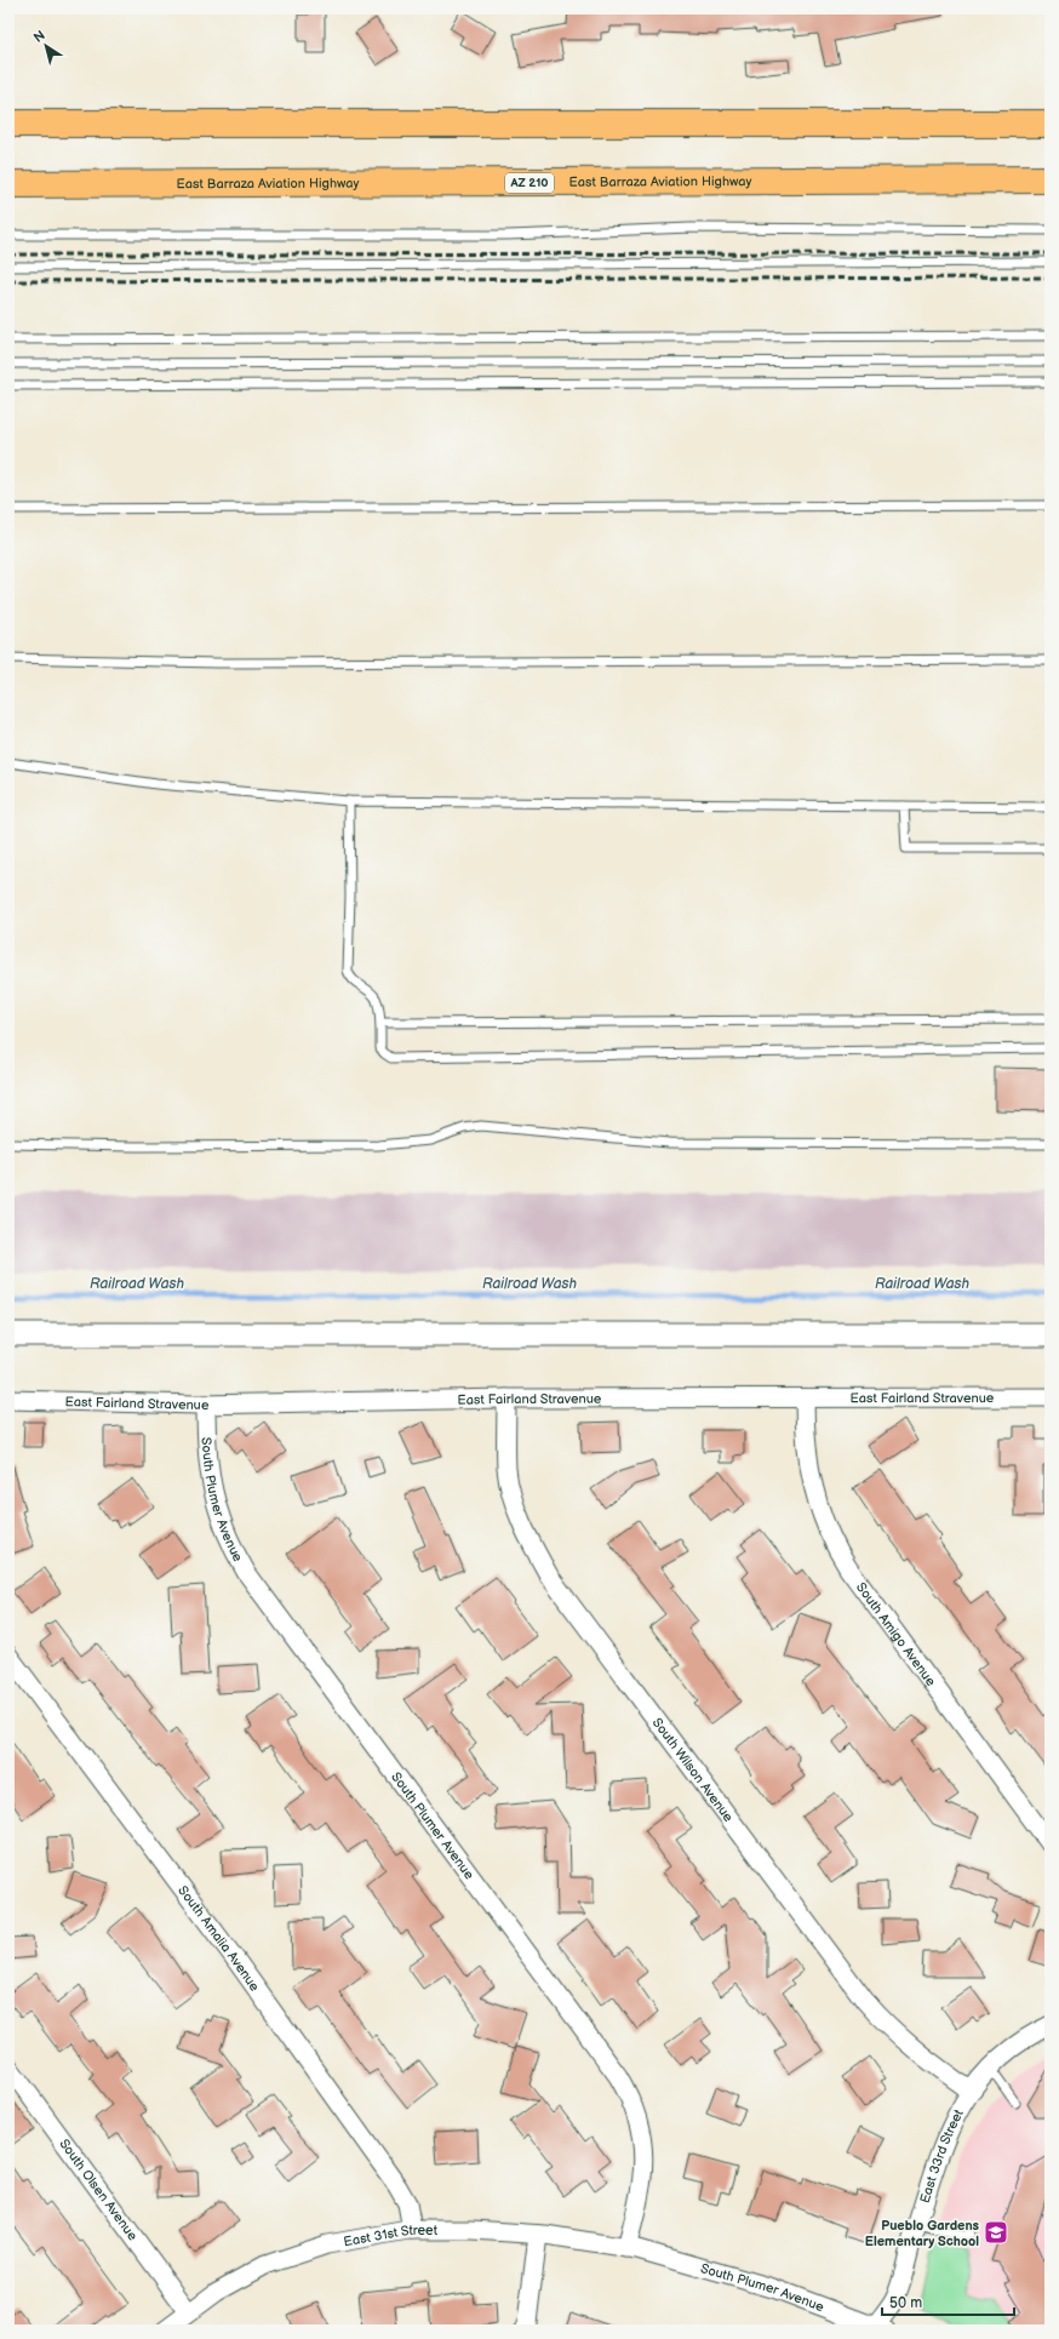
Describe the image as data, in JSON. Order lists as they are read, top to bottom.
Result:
{
  "streets": {
    "main road": ["East Barraza Aviation Highway", "AZ 210"],
    "street": [
      "East Fairland Stravenue",
      "South Plumer Avenue",
      "South Amigo Avenue",
      "South Wilson Avenue",
      "South Amalia Avenue",
      "East 33rd Street",
      "South Olsen Avenue",
      "East 31st Street"
    ]
  },
  "crossings": [
    ["East Fairland Stravenue", "South Plumer Avenue"],
    ["East Fairland Stravenue", "South Amigo Avenue"],
    ["East Fairland Stravenue", "South Wilson Avenue"],
    ["South Plumer Avenue", "East 33rd Street"],
    ["South Plumer Avenue", "East 31st Street"],
    ["South Wilson Avenue", "East 33rd Street"],
    ["South Amalia Avenue", "East 31st Street"],
    ["South Olsen Avenue", "East 31st Street"]
  ],
  "water": ["Railroad Wash"],
  "places": {
    "school or university": ["Pueblo Gardens Elementary School"]
  },
  "scale_bar": "50 m",
  "north": "top left"
}
